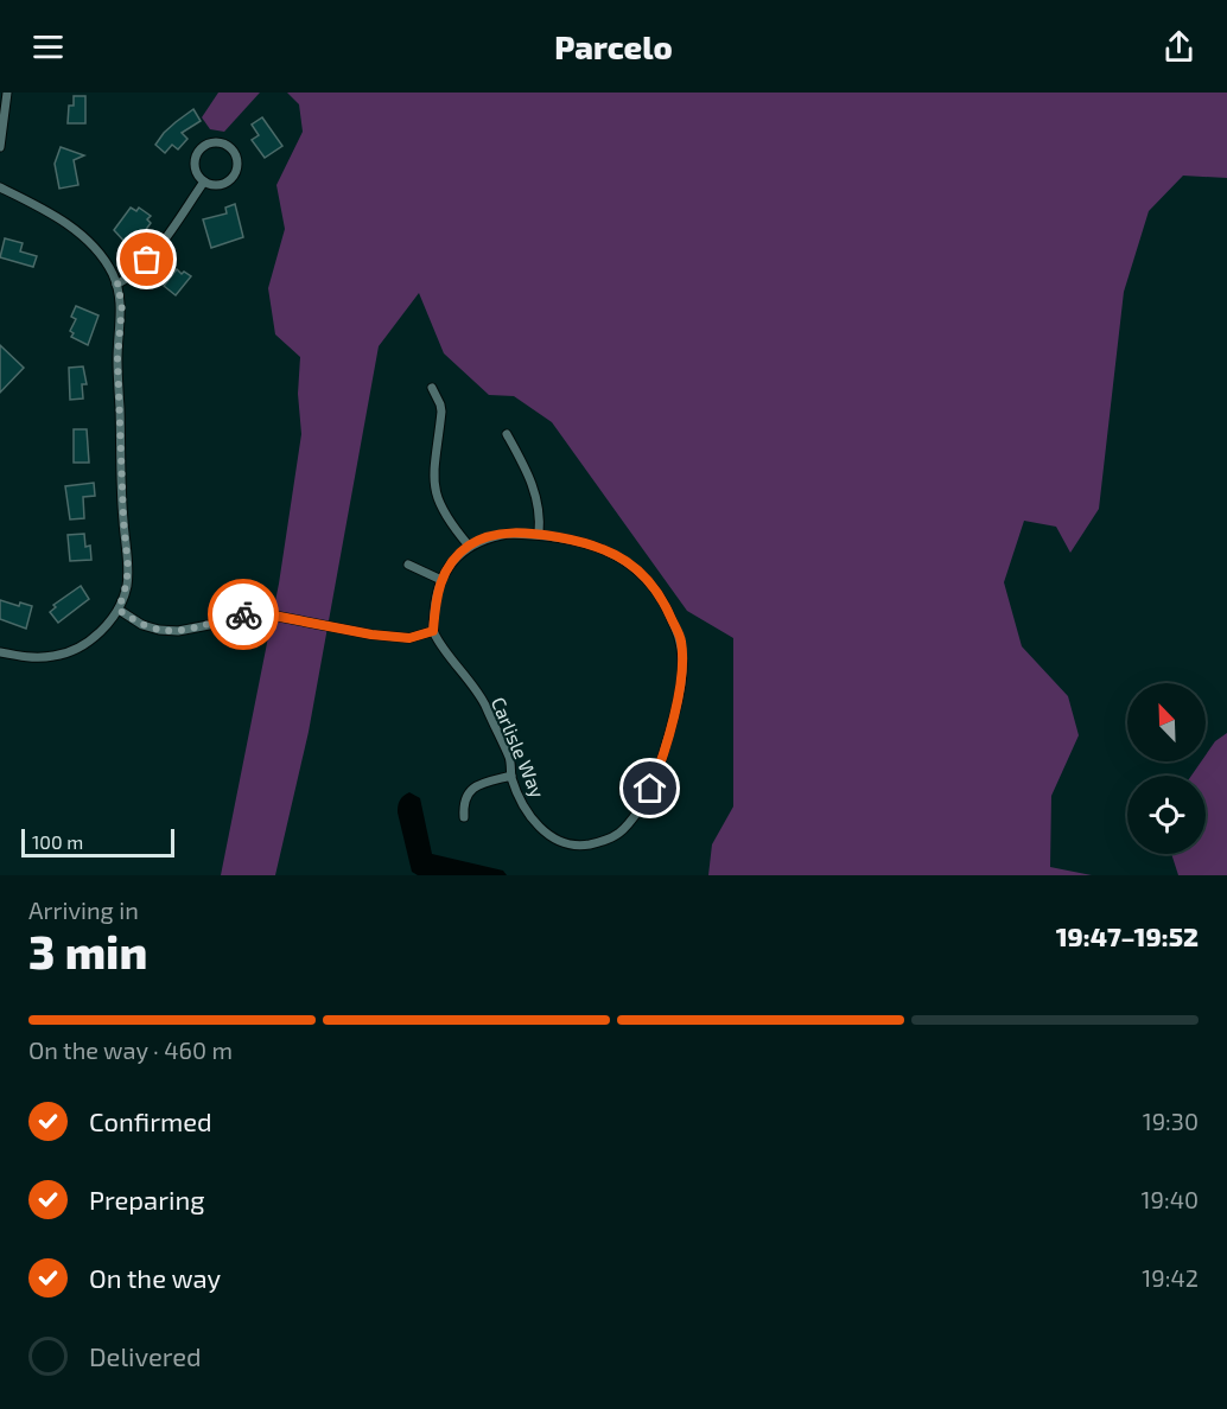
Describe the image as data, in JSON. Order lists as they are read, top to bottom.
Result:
{
  "streets": {
    "street": ["Carlisle Way"]
  },
  "scale_bar": "100 m",
  "north": "top left",
  "page": {
    "header": "Parcelo",
    "scale": "100 m",
    "heading": ["3 min", "Arriving in", "19:47–19:52"],
    "bar": "On the way · 460 m",
    "list": [
      ["Confirmed", "19:30"],
      ["Preparing", "19:40"],
      ["On the way", "19:42"],
      "Delivered"
    ]
  }
}
